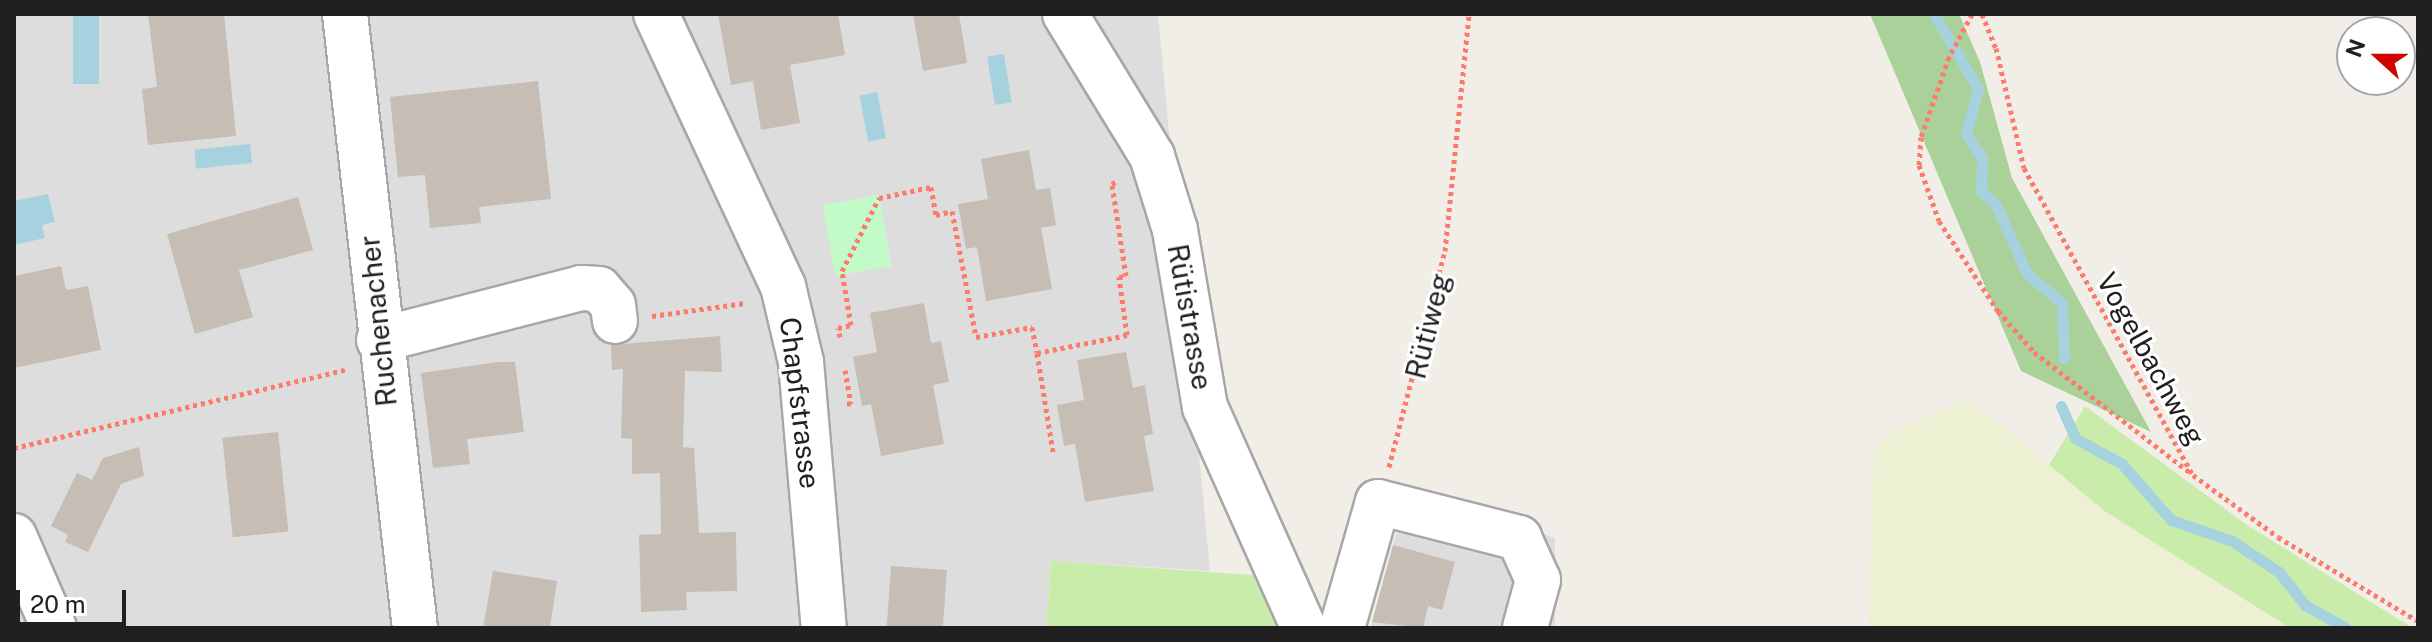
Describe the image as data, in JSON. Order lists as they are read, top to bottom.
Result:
{
  "streets": {
    "street": ["Rütistrasse", "Ruchenacher", "Chapfstrasse"],
    "path": ["Rütiweg", "Vogelbachweg"]
  },
  "scale_bar": "20 m",
  "north": "left"
}
